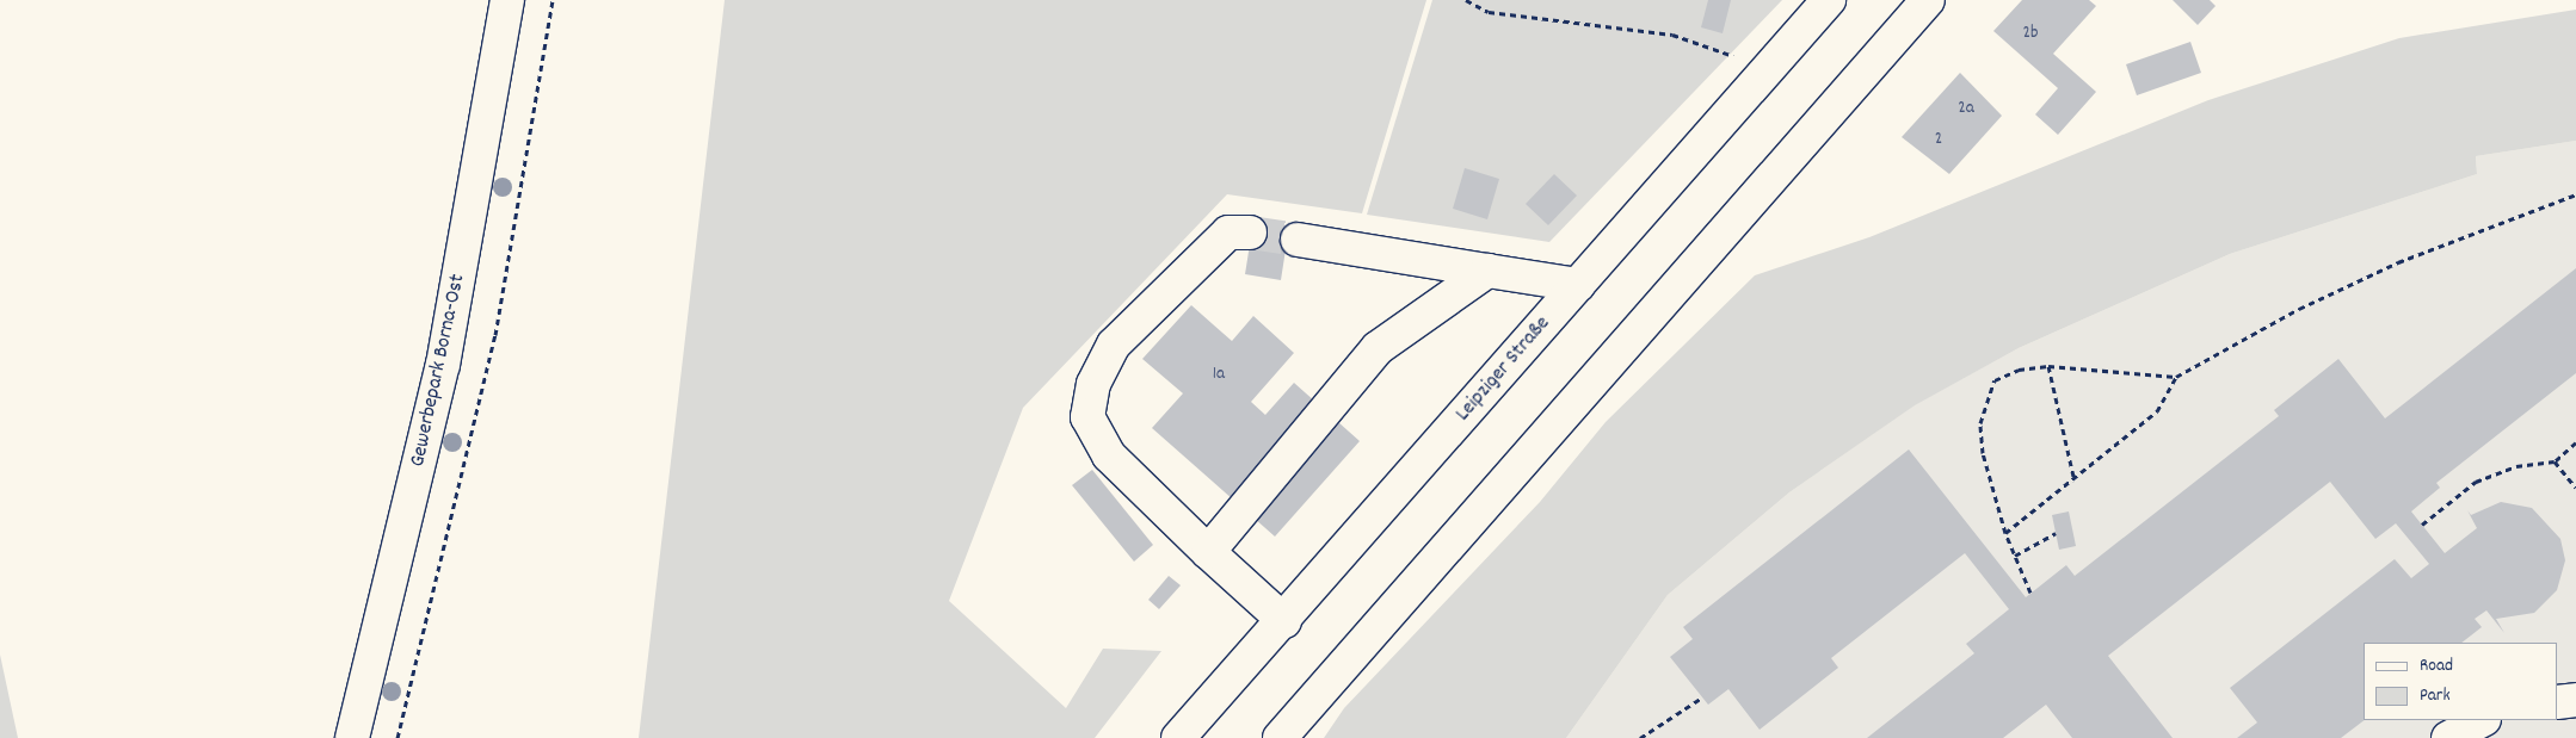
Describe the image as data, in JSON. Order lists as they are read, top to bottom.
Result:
{
  "streets": {
    "main road": ["Leipziger Straße", "Gewerbepark Borna-Ost"]
  },
  "house_numbers": [
    "2b",
    "2a",
    "2",
    "1a"
  ],
  "legend": ["Road", "Park"]
}
